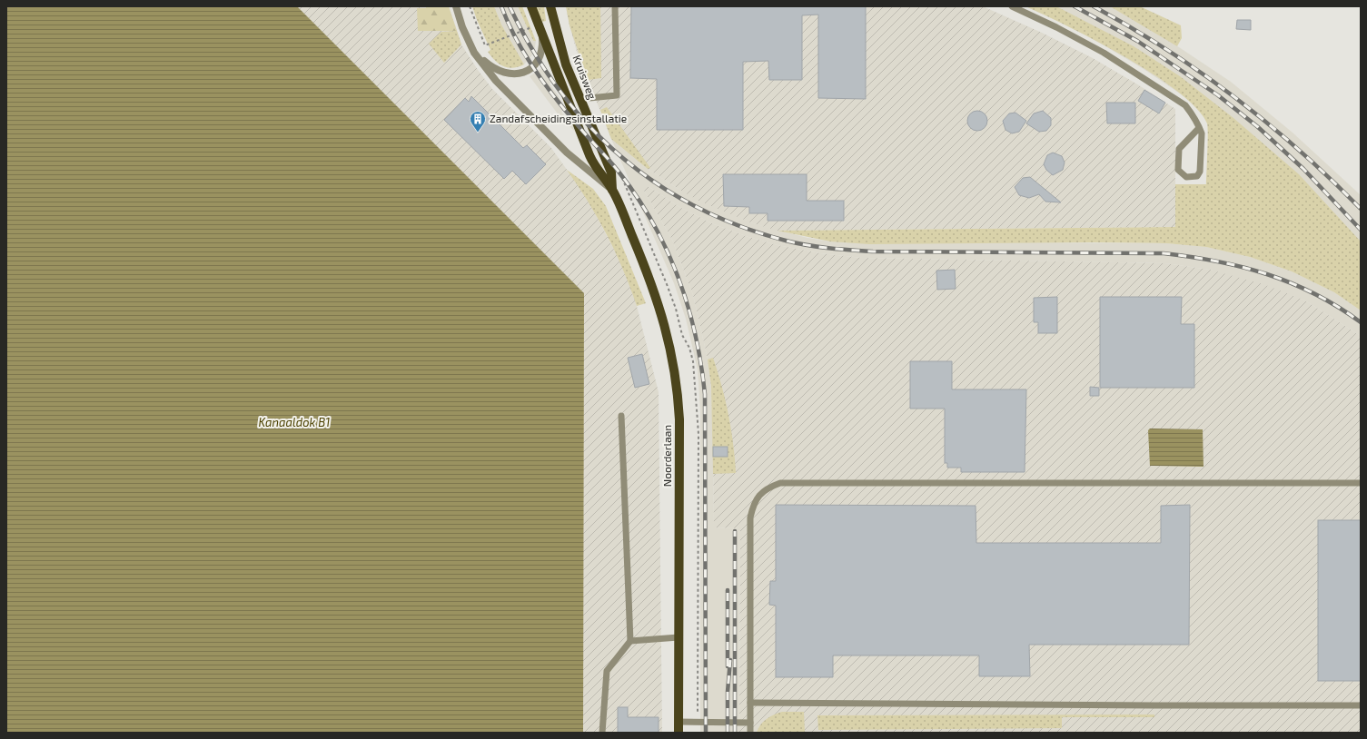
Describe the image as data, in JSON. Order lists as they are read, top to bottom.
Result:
{
  "streets": {
    "main road": ["Kruisweg", "Noorderlaan"]
  },
  "crossings": [
    ["Kruisweg", "Noorderlaan"]
  ],
  "water": ["Kanaaldok B1"],
  "places": {
    "building": ["Zandafscheidingsinstallatie"]
  }
}
